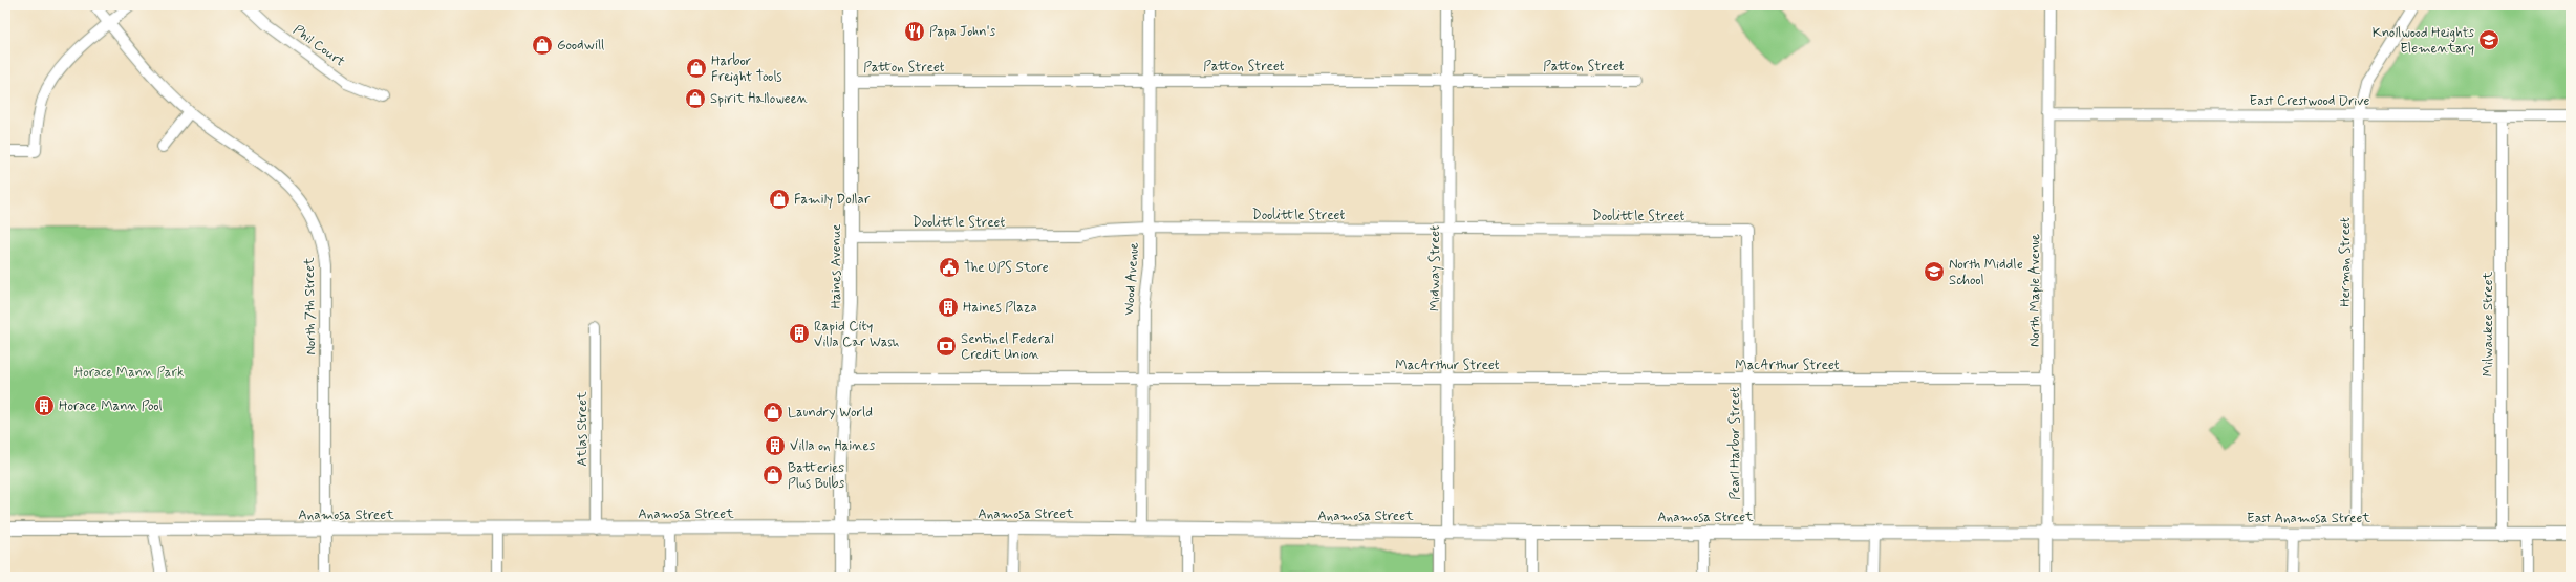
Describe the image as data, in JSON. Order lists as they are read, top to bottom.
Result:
{
  "streets": {
    "main road": ["Haines Avenue", "Anamosa Street", "East Anamosa Street"],
    "street": [
      "Phil Court",
      "Patton Street",
      "East Crestwood Drive",
      "Doolittle Street",
      "Herman Street",
      "Midway Street",
      "Wood Avenue",
      "North Maple Avenue",
      "North 7th Street",
      "Milwaukee Street",
      "MacArthur Street",
      "Atlas Street",
      "Pearl Harbor Street"
    ]
  },
  "crossings": [
    ["Patton Street", "Haines Avenue"],
    ["Patton Street", "Midway Street"],
    ["Patton Street", "Wood Avenue"],
    ["East Crestwood Drive", "Herman Street"],
    ["East Crestwood Drive", "North Maple Avenue"],
    ["East Crestwood Drive", "Milwaukee Street"],
    ["Doolittle Street", "Haines Avenue"],
    ["Doolittle Street", "Midway Street"],
    ["Doolittle Street", "Wood Avenue"],
    ["Doolittle Street", "Pearl Harbor Street"],
    ["Herman Street", "East Anamosa Street"],
    ["Haines Avenue", "MacArthur Street"],
    ["Haines Avenue", "Anamosa Street"],
    ["Midway Street", "MacArthur Street"],
    ["Midway Street", "Anamosa Street"],
    ["Wood Avenue", "MacArthur Street"],
    ["Wood Avenue", "Anamosa Street"],
    ["North Maple Avenue", "MacArthur Street"],
    ["North Maple Avenue", "Anamosa Street"],
    ["North Maple Avenue", "East Anamosa Street"],
    ["North 7th Street", "Anamosa Street"],
    ["Milwaukee Street", "East Anamosa Street"],
    ["MacArthur Street", "Pearl Harbor Street"],
    ["Atlas Street", "Anamosa Street"],
    ["Pearl Harbor Street", "Anamosa Street"],
    ["Anamosa Street", "East Anamosa Street"]
  ],
  "parks": ["Horace Mann Park"],
  "places": {
    "restaurant": ["Papa John's"],
    "school or university": ["Knollwood Heights Elementary", "North Middle School"],
    "shop": [
      "Goodwill",
      "Harbor Freight Tools",
      "Spirit Halloween",
      "Family Dollar",
      "Laundry World",
      "Batteries Plus Bulbs"
    ],
    "public building": ["The UPS Store"],
    "building": [
      "Haines Plaza",
      "Rapid City Villa Car Wash",
      "Horace Mann Pool",
      "Villa on Haines"
    ],
    "bank": ["Sentinel Federal Credit Union"]
  }
}
